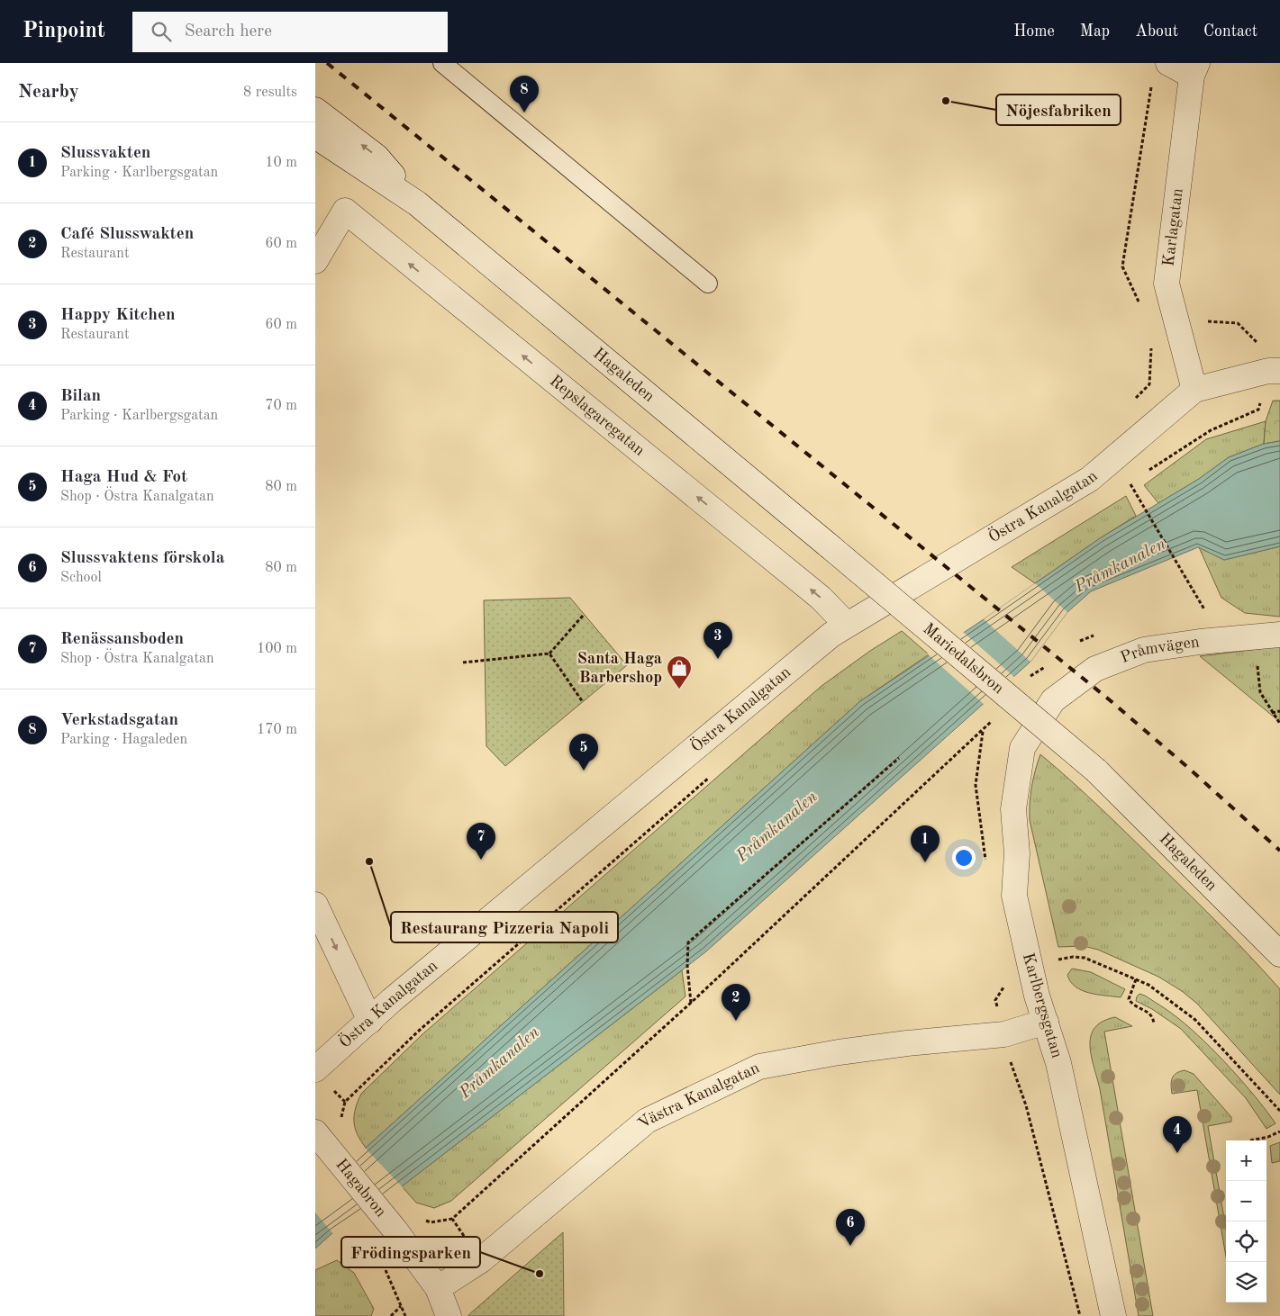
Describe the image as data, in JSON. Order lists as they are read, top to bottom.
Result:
{
  "streets": {
    "street": [
      "Karlagatan",
      "Hagaleden",
      "Repslagaregatan",
      "Östra Kanalgatan",
      "Pråmvägen",
      "Mariedalsbron",
      "Karlbergsgatan",
      "Västra Kanalgatan",
      "Hagabron"
    ]
  },
  "crossings": [
    ["Karlagatan", "Östra Kanalgatan"],
    ["Hagaleden", "Mariedalsbron"],
    ["Repslagaregatan", "Östra Kanalgatan"],
    ["Pråmvägen", "Karlbergsgatan"],
    ["Karlbergsgatan", "Västra Kanalgatan"],
    ["Västra Kanalgatan", "Hagabron"]
  ],
  "one_way": ["Repslagaregatan"],
  "water": ["Pråmkanalen"],
  "places": {
    "other": ["Nöjesfabriken", "Restaurang Pizzeria Napoli", "Frödingsparken"],
    "shop": ["Santa Haga Barbershop"]
  },
  "page": {
    "header": "Pinpoint",
    "search": "Search here",
    "nav": [
      "Home",
      "Map",
      "About",
      "Contact"
    ],
    "heading": ["Nearby", "8 results"],
    "pins": [
      "8",
      "3",
      "5",
      "7",
      "1",
      "2",
      "4",
      "6"
    ],
    "list": [
      {
        "mark": "1",
        "name": "Slussvakten",
        "note": "Parking · Karlbergsgatan",
        "value": "10 m"
      },
      {
        "mark": "2",
        "name": "Café Slusswakten",
        "note": "Restaurant",
        "value": "60 m"
      },
      {
        "mark": "3",
        "name": "Happy Kitchen",
        "note": "Restaurant",
        "value": "60 m"
      },
      {
        "mark": "4",
        "name": "Bilan",
        "note": "Parking · Karlbergsgatan",
        "value": "70 m"
      },
      {
        "mark": "5",
        "name": "Haga Hud & Fot",
        "note": "Shop · Östra Kanalgatan",
        "value": "80 m"
      },
      {
        "mark": "6",
        "name": "Slussvaktens förskola",
        "note": "School",
        "value": "80 m"
      },
      {
        "mark": "7",
        "name": "Renässansboden",
        "note": "Shop · Östra Kanalgatan",
        "value": "100 m"
      },
      {
        "mark": "8",
        "name": "Verkstadsgatan",
        "note": "Parking · Hagaleden",
        "value": "170 m"
      }
    ],
    "map_buttons": ["+", "−"]
  }
}
